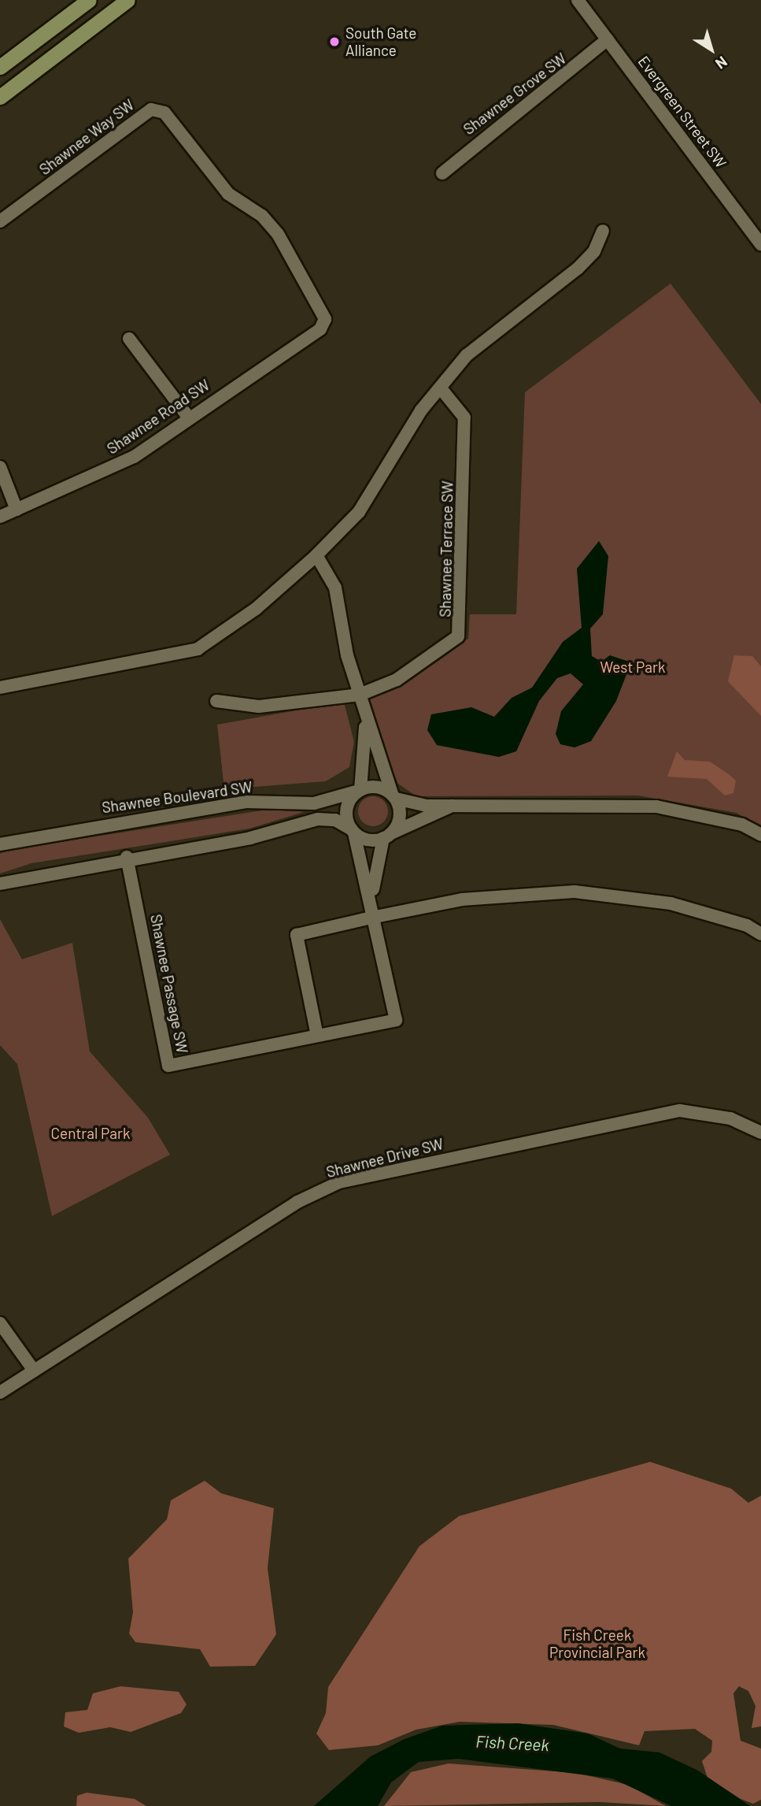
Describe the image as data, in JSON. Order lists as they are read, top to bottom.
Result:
{
  "streets": {
    "street": [
      "Shawnee Grove SW",
      "Evergreen Street SW",
      "Shawnee Way SW",
      "Shawnee Road SW",
      "Shawnee Terrace SW",
      "Shawnee Boulevard SW",
      "Shawnee Passage SW",
      "Shawnee Drive SW"
    ]
  },
  "crossings": [
    ["Shawnee Grove SW", "Evergreen Street SW"],
    ["Shawnee Way SW", "Shawnee Road SW"]
  ],
  "water": ["Fish Creek"],
  "parks": ["West Park", "Central Park", "Fish Creek Provincial Park"],
  "places": ["South Gate Alliance"],
  "north": "bottom right"
}
